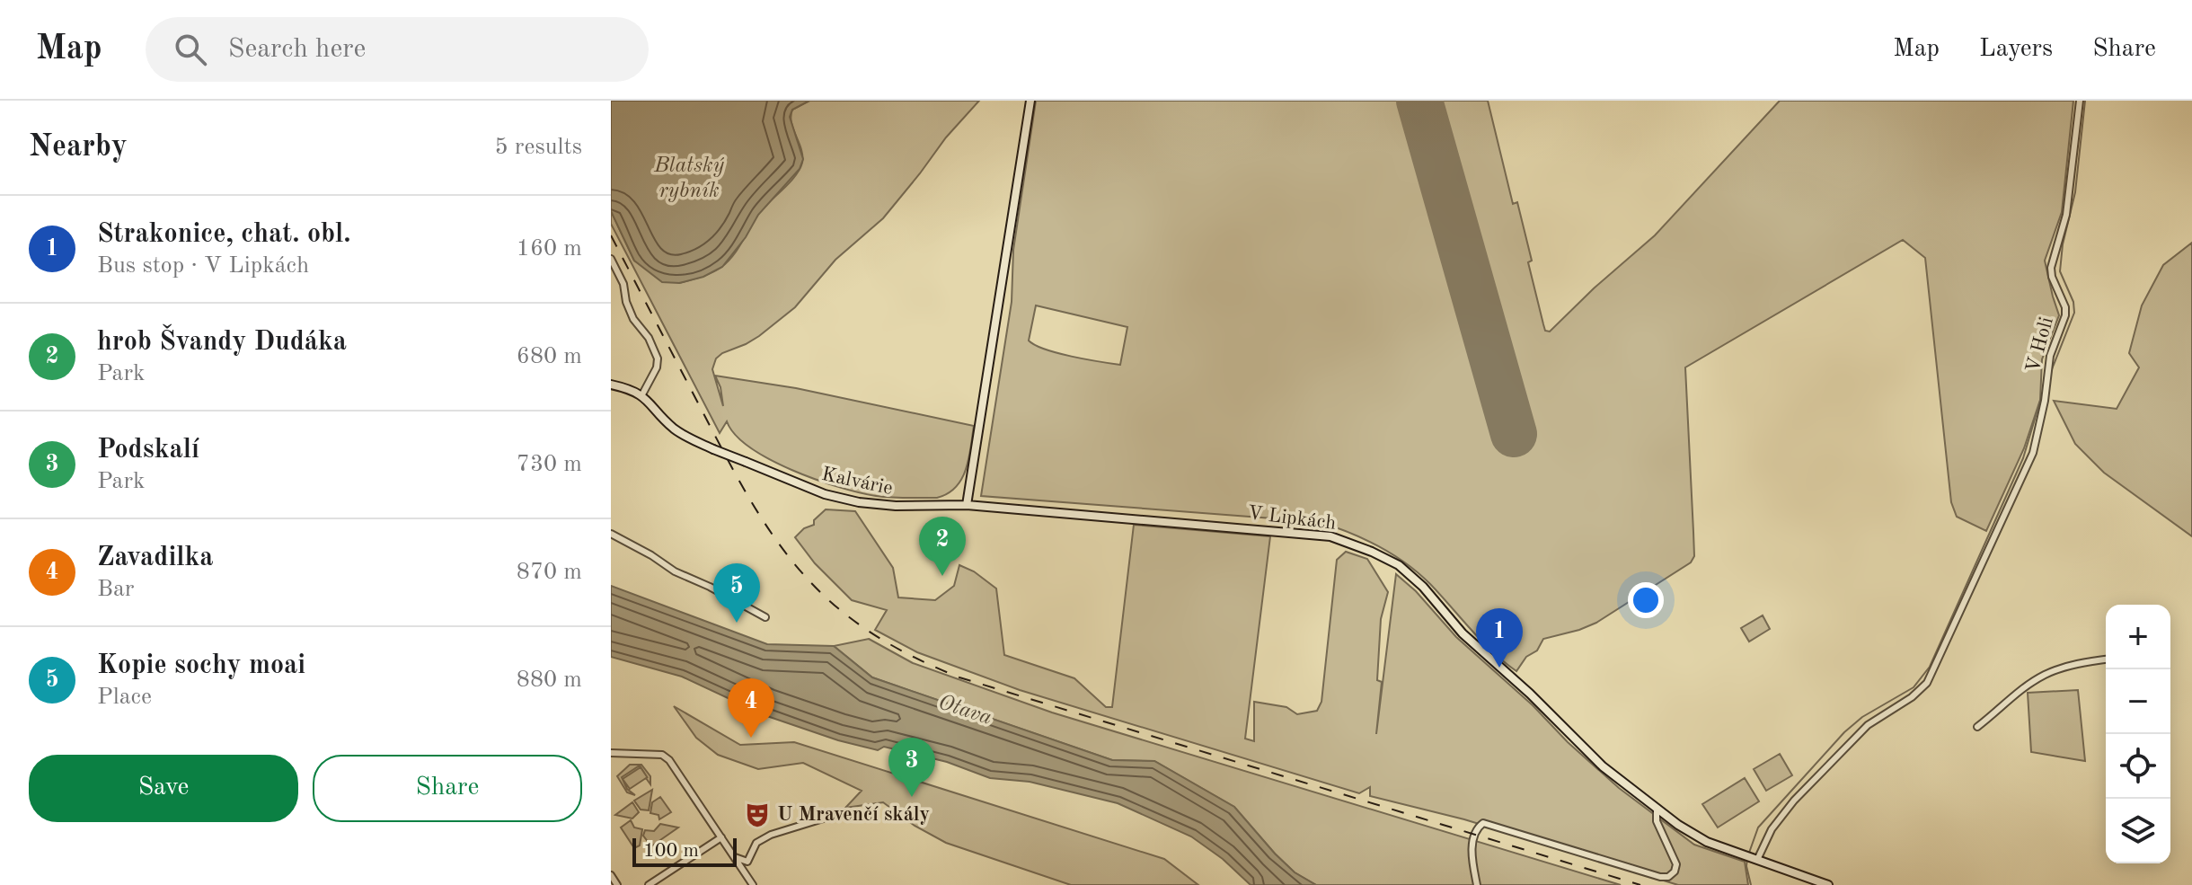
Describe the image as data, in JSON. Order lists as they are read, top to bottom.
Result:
{
  "streets": {
    "street": ["V Holi", "Kalvárie", "V Lipkách"]
  },
  "crossings": [
    ["V Holi", "V Lipkách"],
    ["Kalvárie", "V Lipkách"]
  ],
  "water": ["Blatský rybník", "Otava"],
  "places": {
    "theatre": ["U Mravenčí skály"]
  },
  "scale_bar": "100 m",
  "page": {
    "header": "Map",
    "search": "Search here",
    "nav": ["Map", "Layers", "Share"],
    "heading": ["Nearby", "5 results"],
    "list": [
      {
        "mark": "1",
        "name": "Strakonice, chat. obl.",
        "note": "Bus stop · V Lipkách",
        "value": "160 m"
      },
      {
        "mark": "2",
        "name": "hrob Švandy Dudáka",
        "note": "Park",
        "value": "680 m"
      },
      {
        "mark": "3",
        "name": "Podskalí",
        "note": "Park",
        "value": "730 m"
      },
      {
        "mark": "4",
        "name": "Zavadilka",
        "note": "Bar",
        "value": "870 m"
      },
      {
        "mark": "5",
        "name": "Kopie sochy moai",
        "note": "Place",
        "value": "880 m"
      }
    ],
    "pins": [
      "2",
      "5",
      "1",
      "4",
      "3"
    ],
    "map_buttons": ["+", "−"],
    "buttons": ["Save", "Share"],
    "scale": "100 m"
  }
}
